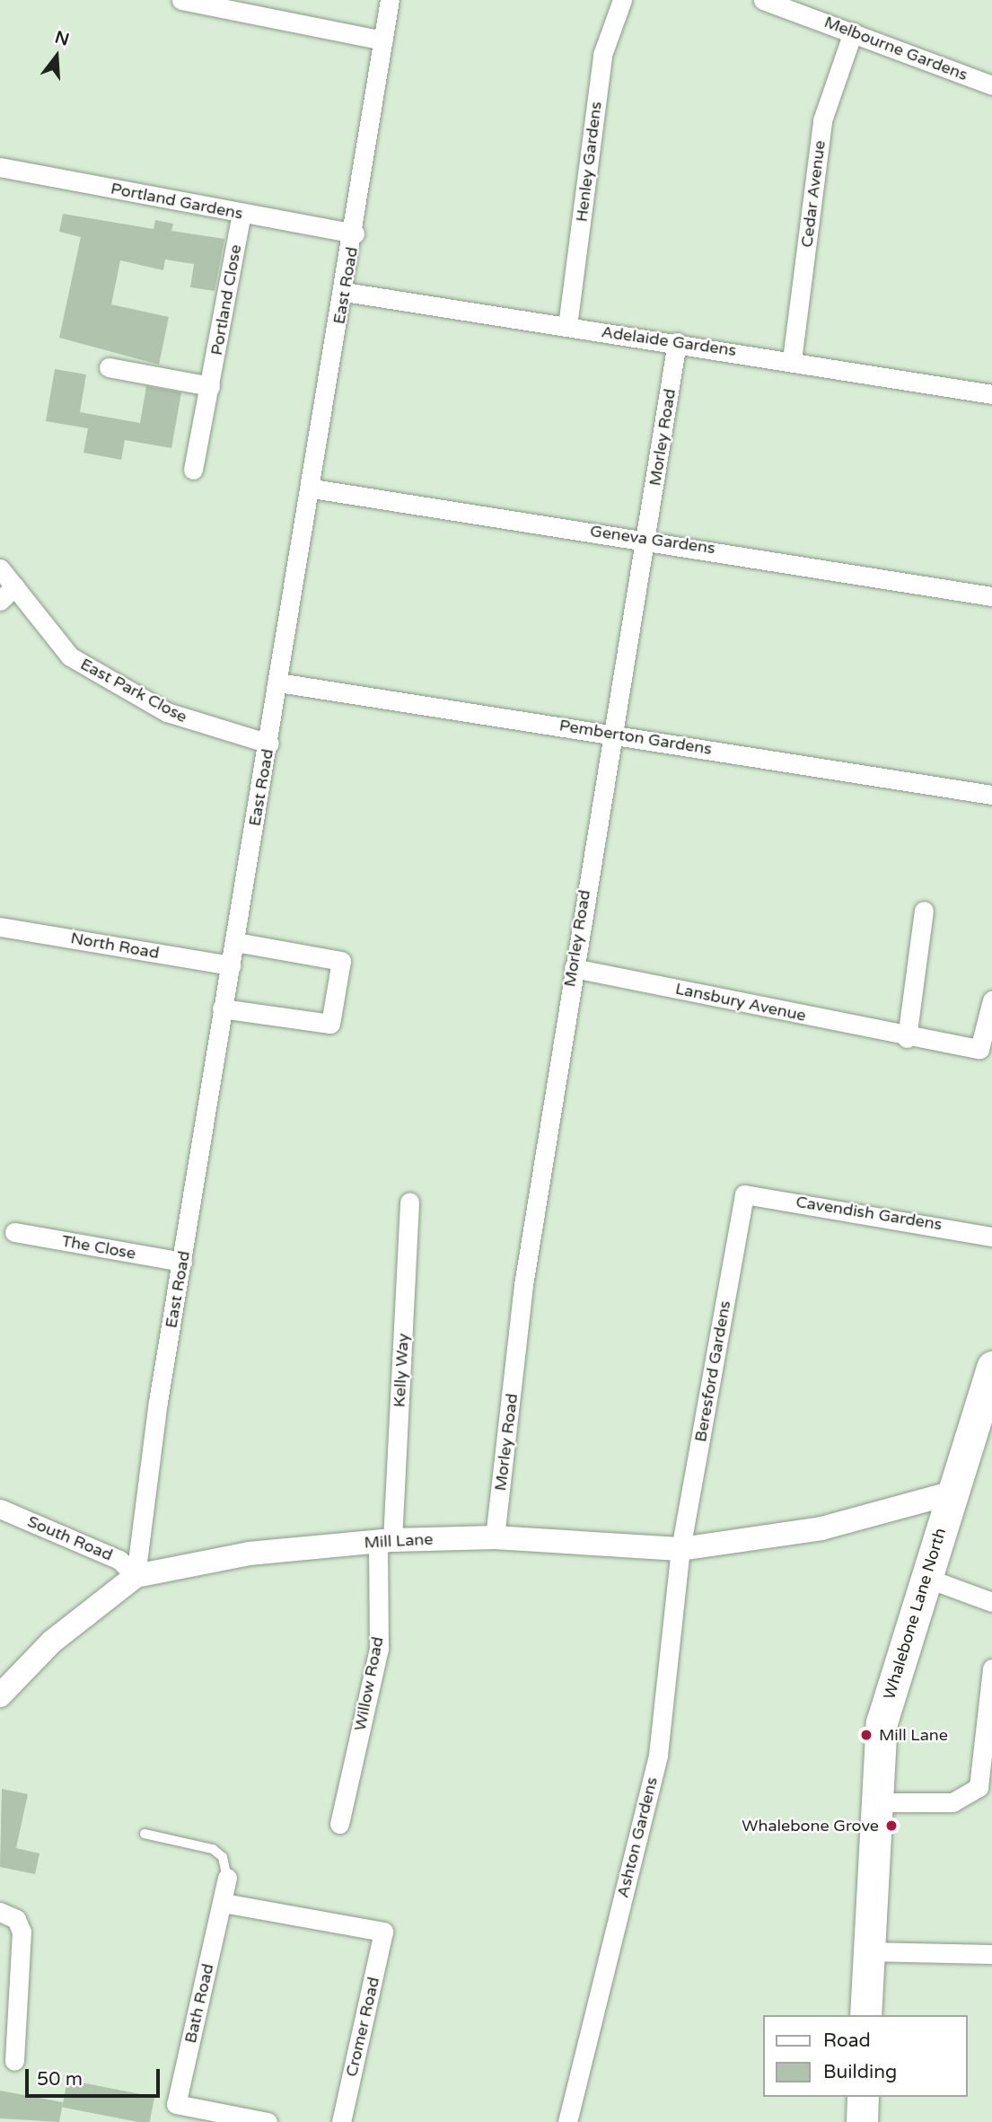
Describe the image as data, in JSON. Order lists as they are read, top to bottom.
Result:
{
  "streets": {
    "main road": ["Whalebone Lane North"],
    "street": [
      "Melbourne Gardens",
      "Henley Gardens",
      "Cedar Avenue",
      "Portland Gardens",
      "East Road",
      "Portland Close",
      "Adelaide Gardens",
      "Morley Road",
      "Geneva Gardens",
      "East Park Close",
      "Pemberton Gardens",
      "North Road",
      "Lansbury Avenue",
      "Cavendish Gardens",
      "The Close",
      "Kelly Way",
      "Beresford Gardens",
      "South Road",
      "Mill Lane",
      "Willow Road",
      "Ashton Gardens",
      "Bath Road",
      "Cromer Road"
    ]
  },
  "crossings": [
    ["Melbourne Gardens", "Cedar Avenue"],
    ["Henley Gardens", "Adelaide Gardens"],
    ["Cedar Avenue", "Adelaide Gardens"],
    ["Portland Gardens", "East Road"],
    ["Portland Gardens", "Portland Close"],
    ["East Road", "Adelaide Gardens"],
    ["East Road", "Geneva Gardens"],
    ["East Road", "East Park Close"],
    ["East Road", "Pemberton Gardens"],
    ["East Road", "North Road"],
    ["East Road", "The Close"],
    ["East Road", "South Road"],
    ["East Road", "Mill Lane"],
    ["Adelaide Gardens", "Morley Road"],
    ["Morley Road", "Geneva Gardens"],
    ["Morley Road", "Pemberton Gardens"],
    ["Morley Road", "Lansbury Avenue"],
    ["Morley Road", "Mill Lane"],
    ["Cavendish Gardens", "Beresford Gardens"],
    ["Kelly Way", "Mill Lane"],
    ["Kelly Way", "Willow Road"],
    ["Beresford Gardens", "Mill Lane"],
    ["Beresford Gardens", "Ashton Gardens"],
    ["South Road", "Mill Lane"],
    ["Mill Lane", "Whalebone Lane North"],
    ["Mill Lane", "Willow Road"],
    ["Mill Lane", "Ashton Gardens"],
    ["Bath Road", "Cromer Road"]
  ],
  "places": ["Mill Lane", "Whalebone Grove"],
  "legend": ["Road", "Building"],
  "scale_bar": "50 m",
  "north": "top"
}
